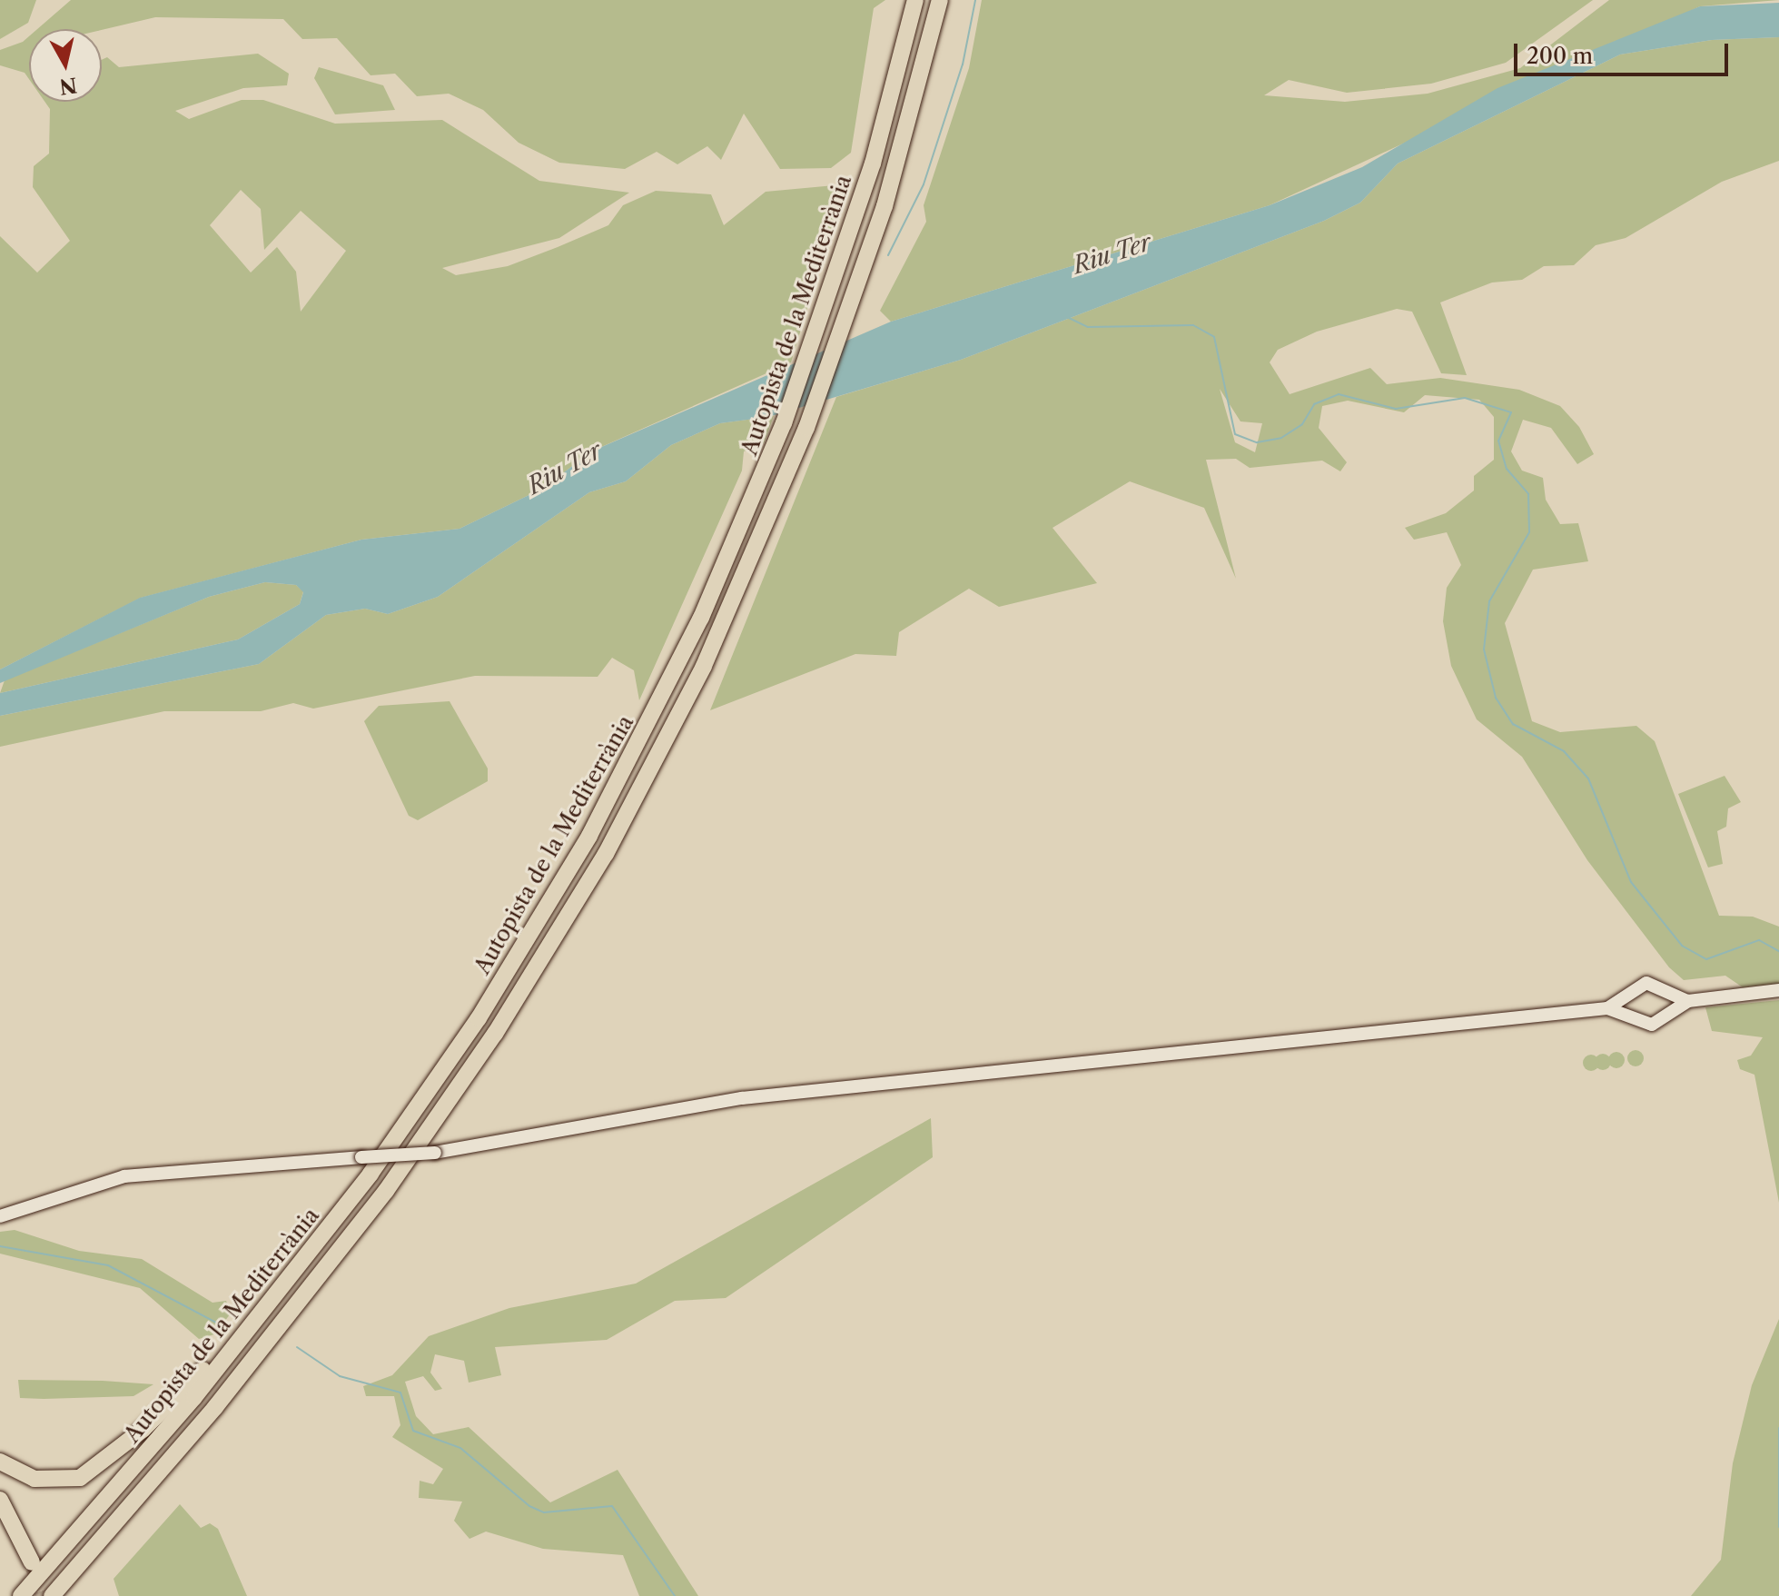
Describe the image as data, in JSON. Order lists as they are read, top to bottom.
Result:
{
  "streets": {
    "highway": ["Autopista de la Mediterrània"]
  },
  "water": ["Riu Ter"],
  "scale_bar": "200 m",
  "north": "bottom"
}
